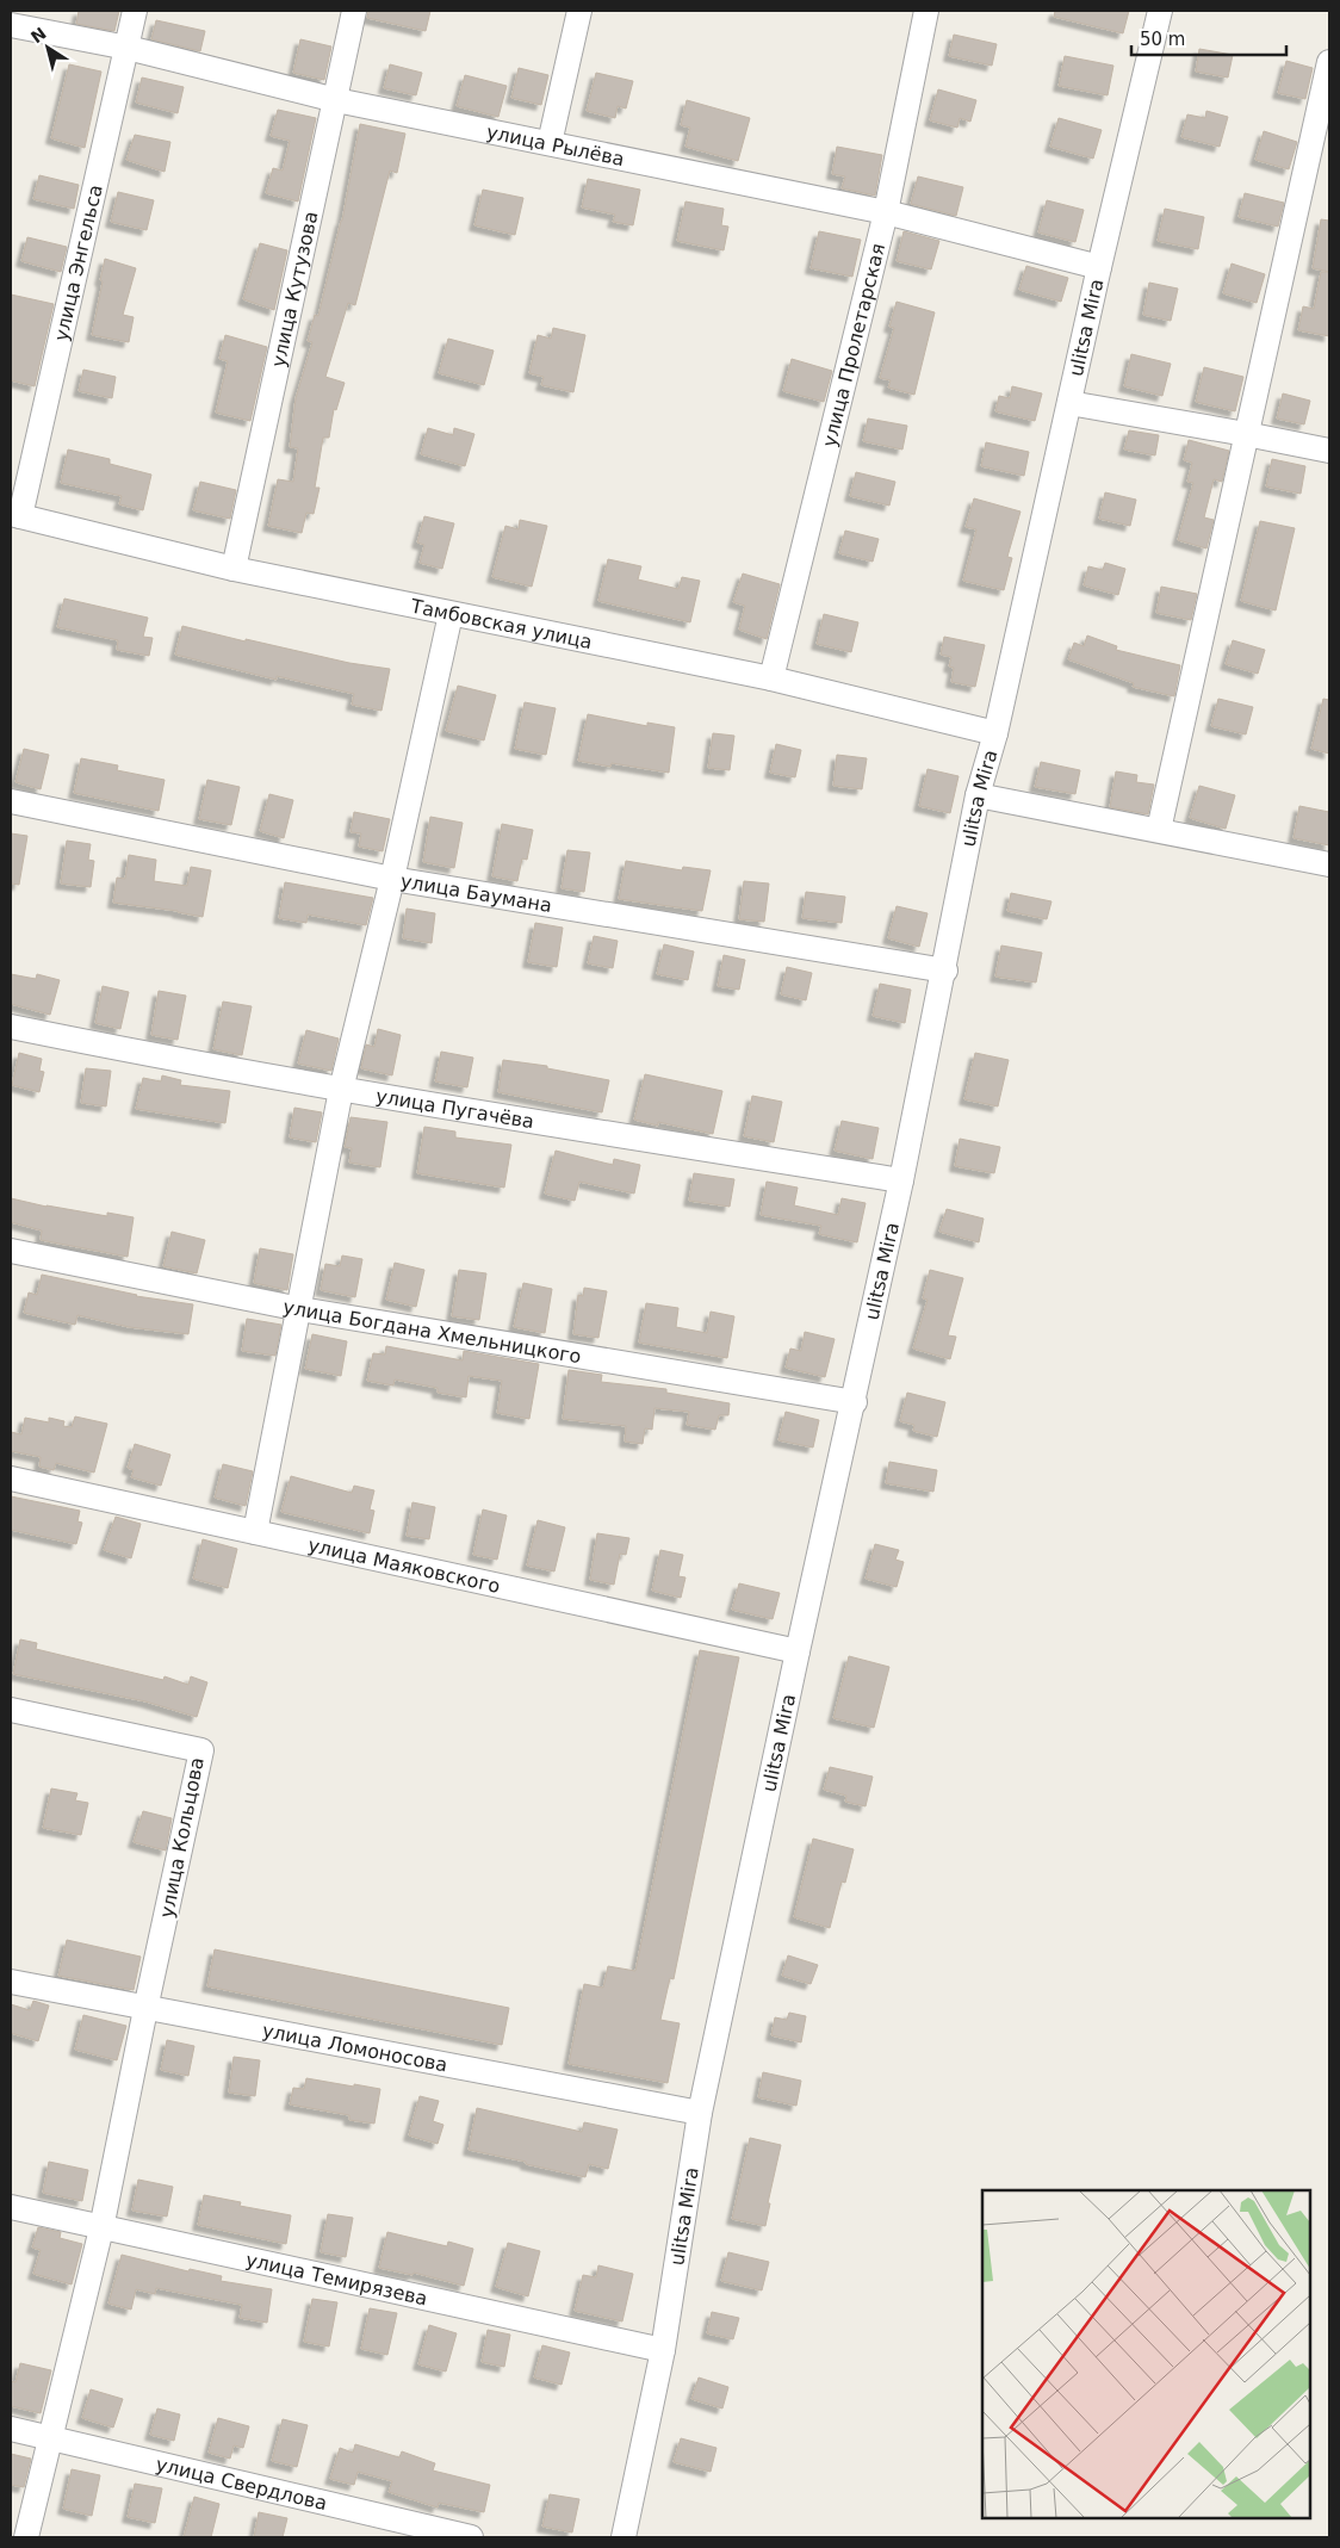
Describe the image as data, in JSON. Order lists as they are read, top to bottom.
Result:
{
  "streets": {
    "street": [
      "улица Рылёва",
      "улица Энгельса",
      "улица Кутузова",
      "ulitsa Mira",
      "улица Пролетарская",
      "Тамбовская улица",
      "улица Баумана",
      "улица Пугачёва",
      "улица Богдана Хмельницкого",
      "улица Маяковского",
      "улица Кольцова",
      "улица Ломоносова",
      "улица Темирязева",
      "улица Свердлова"
    ]
  },
  "crossings": [
    ["улица Рылёва", "улица Энгельса"],
    ["улица Рылёва", "улица Кутузова"],
    ["улица Рылёва", "ulitsa Mira"],
    ["улица Рылёва", "улица Пролетарская"],
    ["улица Энгельса", "Тамбовская улица"],
    ["улица Кутузова", "Тамбовская улица"],
    ["ulitsa Mira", "Тамбовская улица"],
    ["ulitsa Mira", "улица Баумана"],
    ["ulitsa Mira", "улица Пугачёва"],
    ["ulitsa Mira", "улица Богдана Хмельницкого"],
    ["ulitsa Mira", "улица Маяковского"],
    ["ulitsa Mira", "улица Ломоносова"],
    ["ulitsa Mira", "улица Темирязева"],
    ["улица Пролетарская", "Тамбовская улица"],
    ["улица Кольцова", "улица Ломоносова"]
  ],
  "scale_bar": "50 m",
  "north": "top left"
}
